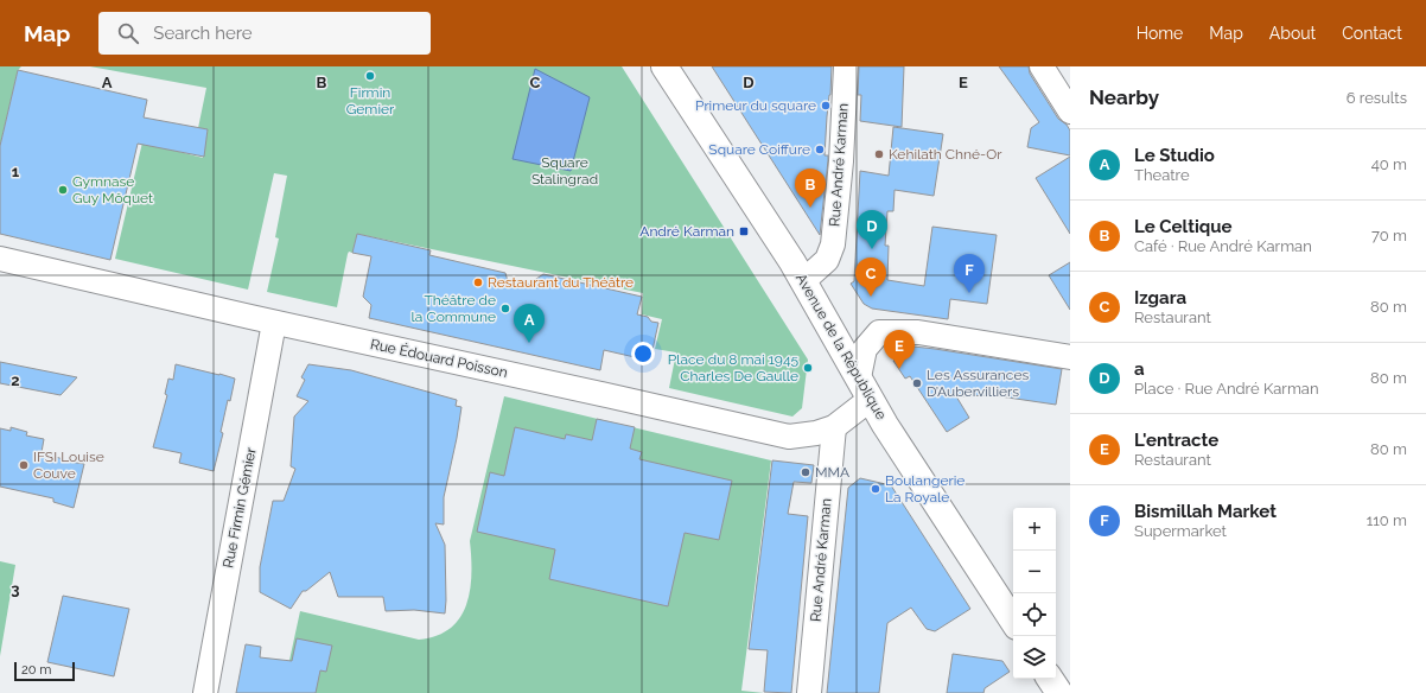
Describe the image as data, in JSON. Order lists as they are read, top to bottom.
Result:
{
  "streets": {
    "main road": ["Avenue de la République"],
    "street": ["Rue André Karman", "Rue Édouard Poisson", "Rue Firmin Gémier"]
  },
  "crossings": [
    ["Rue André Karman", "Avenue de la République"],
    ["Rue André Karman", "Rue Édouard Poisson"],
    ["Avenue de la République", "Rue Édouard Poisson"],
    ["Rue Édouard Poisson", "Rue Firmin Gémier"]
  ],
  "parks": ["Square Stalingrad"],
  "places": {
    "other": [
      "Firmin Gemier",
      "Primeur du square",
      "Square Coiffure",
      "Kehilath Chné-Or",
      "Gymnase Guy Môquet",
      "Restaurant du Théâtre",
      "Théâtre de la Commune",
      "Place du 8 mai 1945 Charles De Gaulle",
      "Les Assurances D’Aubervilliers",
      "IFSI Louise Couve",
      "MMA",
      "Boulangerie La Royale"
    ],
    "transit": ["André Karman"]
  },
  "scale_bar": "20 m",
  "page": {
    "header": "Map",
    "search": "Search here",
    "nav": [
      "Home",
      "Map",
      "About",
      "Contact"
    ],
    "heading": ["Nearby", "6 results"],
    "list": [
      {
        "mark": "A",
        "name": "Le Studio",
        "note": "Theatre",
        "value": "40 m"
      },
      {
        "mark": "B",
        "name": "Le Celtique",
        "note": "Café · Rue André Karman",
        "value": "70 m"
      },
      {
        "mark": "C",
        "name": "Izgara",
        "note": "Restaurant",
        "value": "80 m"
      },
      {
        "mark": "D",
        "name": "a",
        "note": "Place · Rue André Karman",
        "value": "80 m"
      },
      {
        "mark": "E",
        "name": "L'entracte",
        "note": "Restaurant",
        "value": "80 m"
      },
      {
        "mark": "F",
        "name": "Bismillah Market",
        "note": "Supermarket",
        "value": "110 m"
      }
    ],
    "pins": [
      "B",
      "D",
      "F",
      "C",
      "A",
      "E"
    ],
    "map_buttons": ["+", "−"],
    "scale": "20 m"
  },
  "grid": {
    "columns": [
      "A",
      "B",
      "C",
      "D",
      "E"
    ],
    "rows": ["1", "2", "3"]
  }
}
